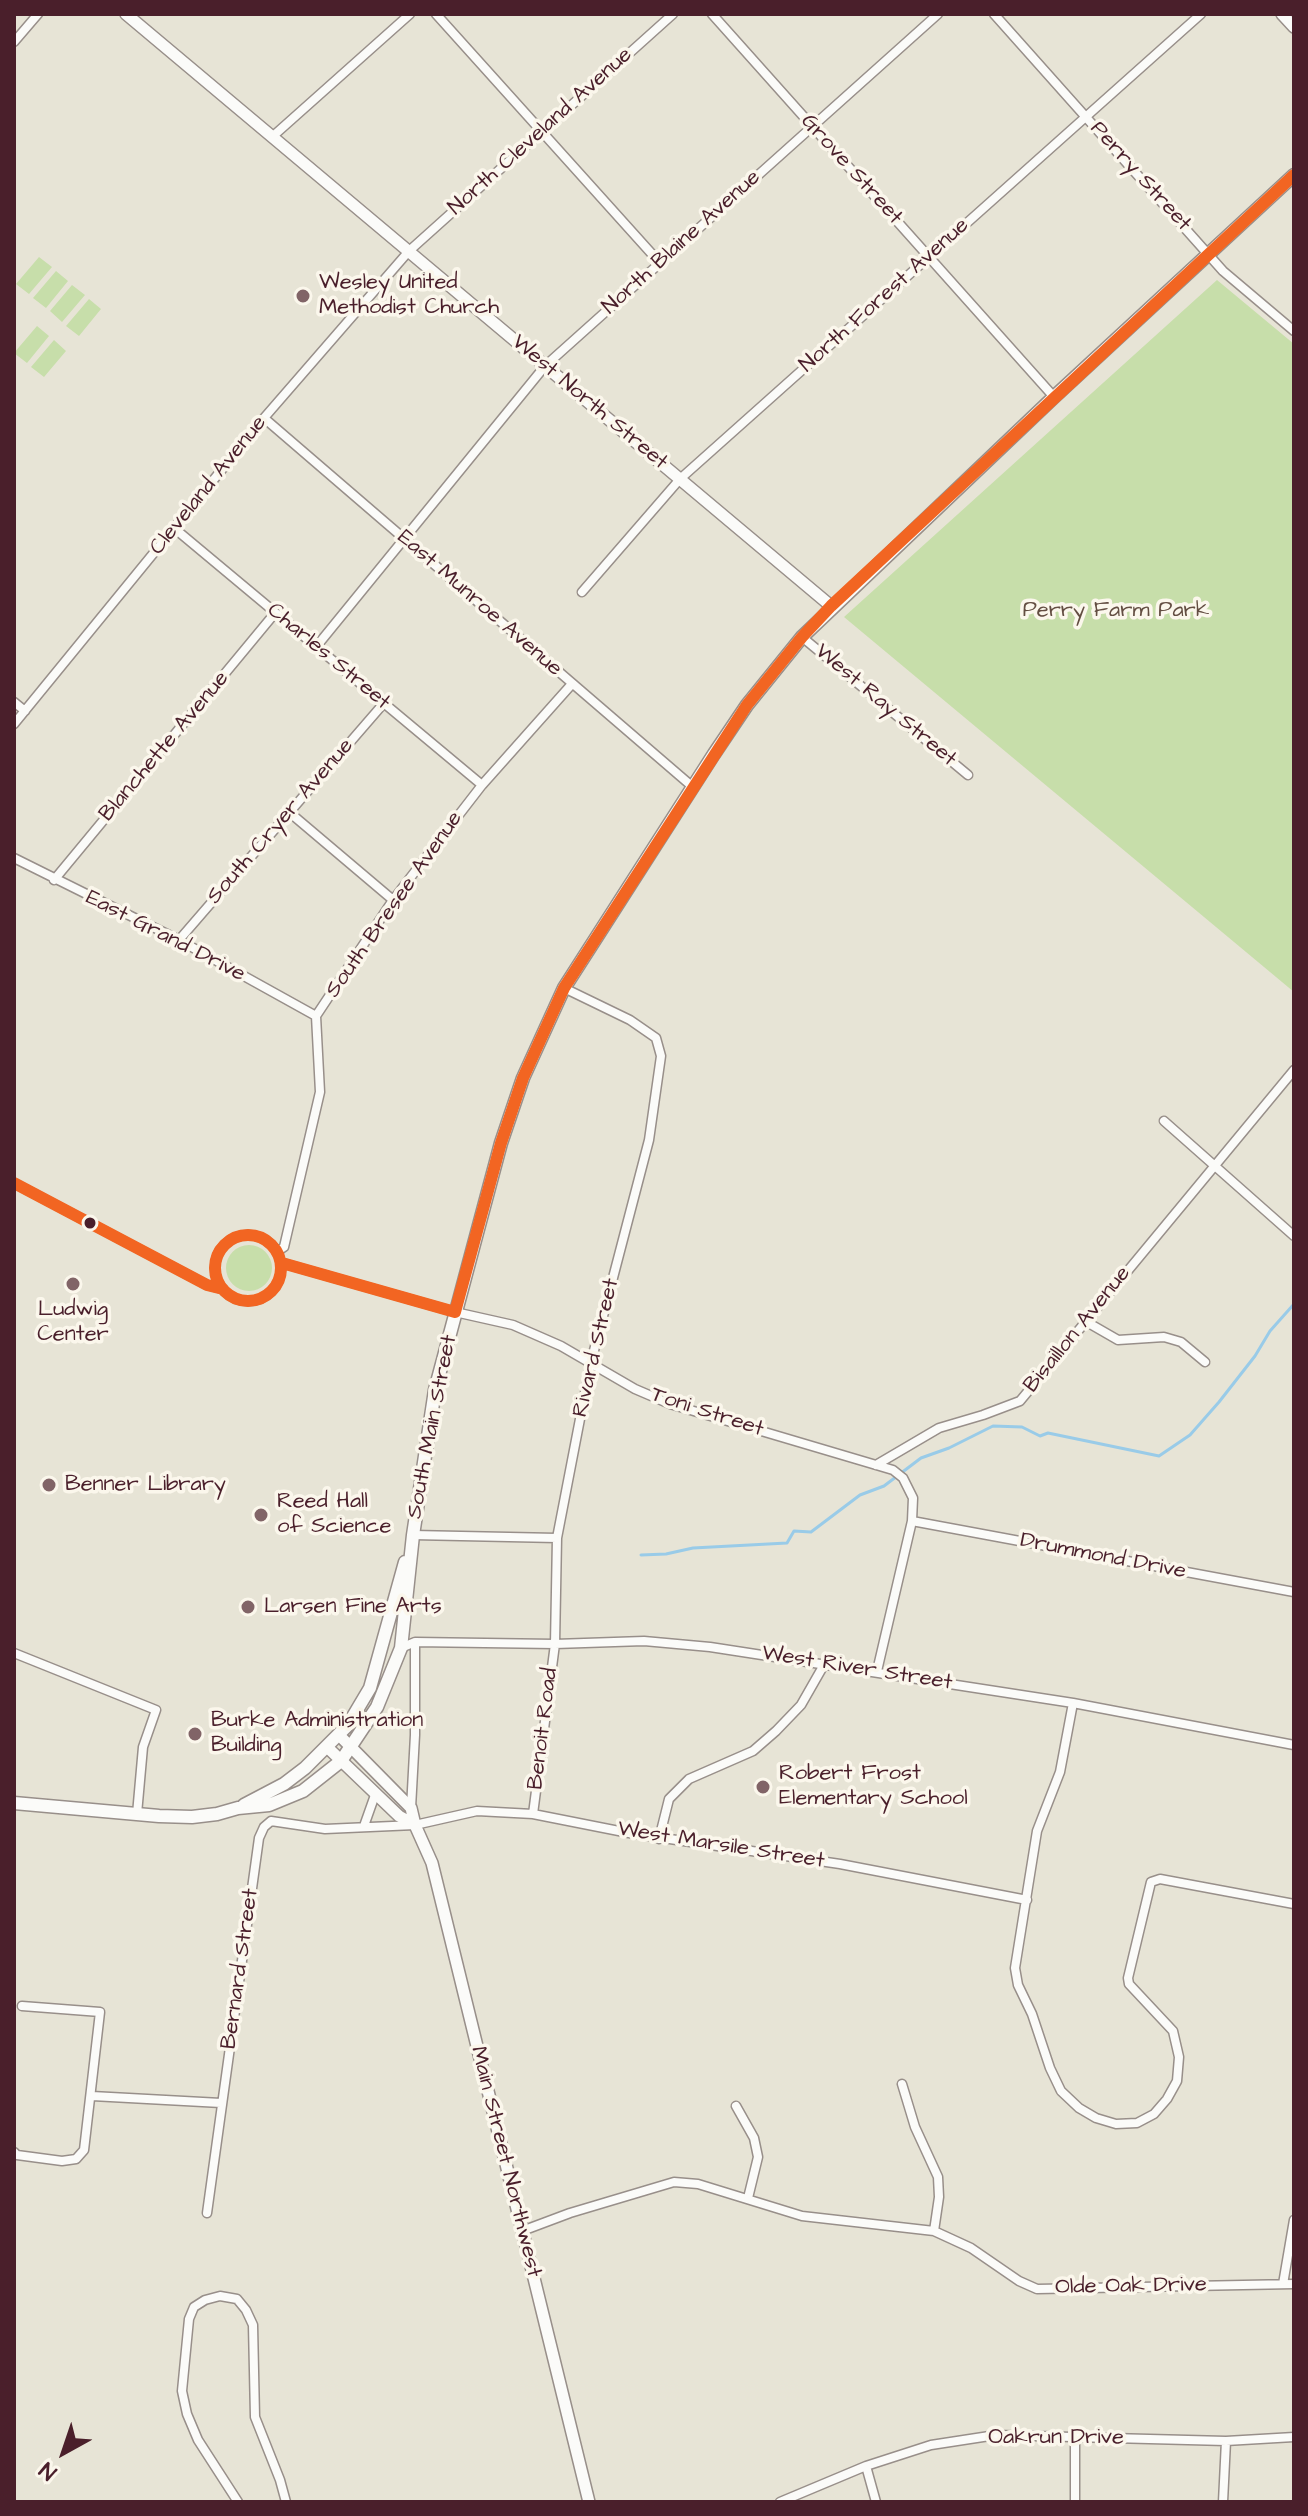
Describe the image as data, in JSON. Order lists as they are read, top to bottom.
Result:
{
  "streets": {
    "main road": ["West North Street", "South Main Street", "Main Street Northwest"],
    "street": [
      "North Cleveland Avenue",
      "Grove Street",
      "Perry Street",
      "North Blaine Avenue",
      "North Forest Avenue",
      "Cleveland Avenue",
      "East Munroe Avenue",
      "Charles Street",
      "West Ray Street",
      "Blanchette Avenue",
      "South Cryer Avenue",
      "South Bresee Avenue",
      "East Grand Drive",
      "Bisaillon Avenue",
      "Rivard Street",
      "Toni Street",
      "Drummond Drive",
      "West River Street",
      "Benoit Road",
      "West Marsile Street",
      "Bernard Street",
      "Olde Oak Drive",
      "Oakrun Drive"
    ]
  },
  "crossings": [
    ["North Cleveland Avenue", "West North Street"],
    ["North Cleveland Avenue", "Cleveland Avenue"],
    ["Grove Street", "North Blaine Avenue"],
    ["Grove Street", "North Forest Avenue"],
    ["Grove Street", "South Main Street"],
    ["Perry Street", "North Forest Avenue"],
    ["Perry Street", "South Main Street"],
    ["North Blaine Avenue", "West North Street"],
    ["North Blaine Avenue", "East Munroe Avenue"],
    ["North Blaine Avenue", "Charles Street"],
    ["North Forest Avenue", "West North Street"],
    ["West North Street", "Cleveland Avenue"],
    ["West North Street", "South Main Street"],
    ["Cleveland Avenue", "East Munroe Avenue"],
    ["Cleveland Avenue", "Charles Street"],
    ["East Munroe Avenue", "South Bresee Avenue"],
    ["East Munroe Avenue", "South Main Street"],
    ["Charles Street", "Blanchette Avenue"],
    ["Charles Street", "South Cryer Avenue"],
    ["Charles Street", "South Bresee Avenue"],
    ["West Ray Street", "South Main Street"],
    ["Blanchette Avenue", "East Grand Drive"],
    ["South Cryer Avenue", "East Grand Drive"],
    ["South Bresee Avenue", "East Grand Drive"],
    ["South Bresee Avenue", "Toni Street"],
    ["Bisaillon Avenue", "Toni Street"],
    ["Rivard Street", "Toni Street"],
    ["Rivard Street", "South Main Street"],
    ["Rivard Street", "West River Street"],
    ["Rivard Street", "Benoit Road"],
    ["Toni Street", "South Main Street"],
    ["South Main Street", "West River Street"],
    ["West River Street", "Benoit Road"],
    ["Benoit Road", "West Marsile Street"],
    ["West Marsile Street", "Bernard Street"],
    ["West Marsile Street", "Main Street Northwest"],
    ["Bernard Street", "Main Street Northwest"],
    ["Main Street Northwest", "Olde Oak Drive"]
  ],
  "parks": ["Perry Farm Park"],
  "places": [
    "Wesley United Methodist Church",
    "Ludwig Center",
    "Benner Library",
    "Reed Hall of Science",
    "Larsen Fine Arts",
    "Burke Administration Building",
    "Robert Frost Elementary School"
  ],
  "north": "bottom left"
}
